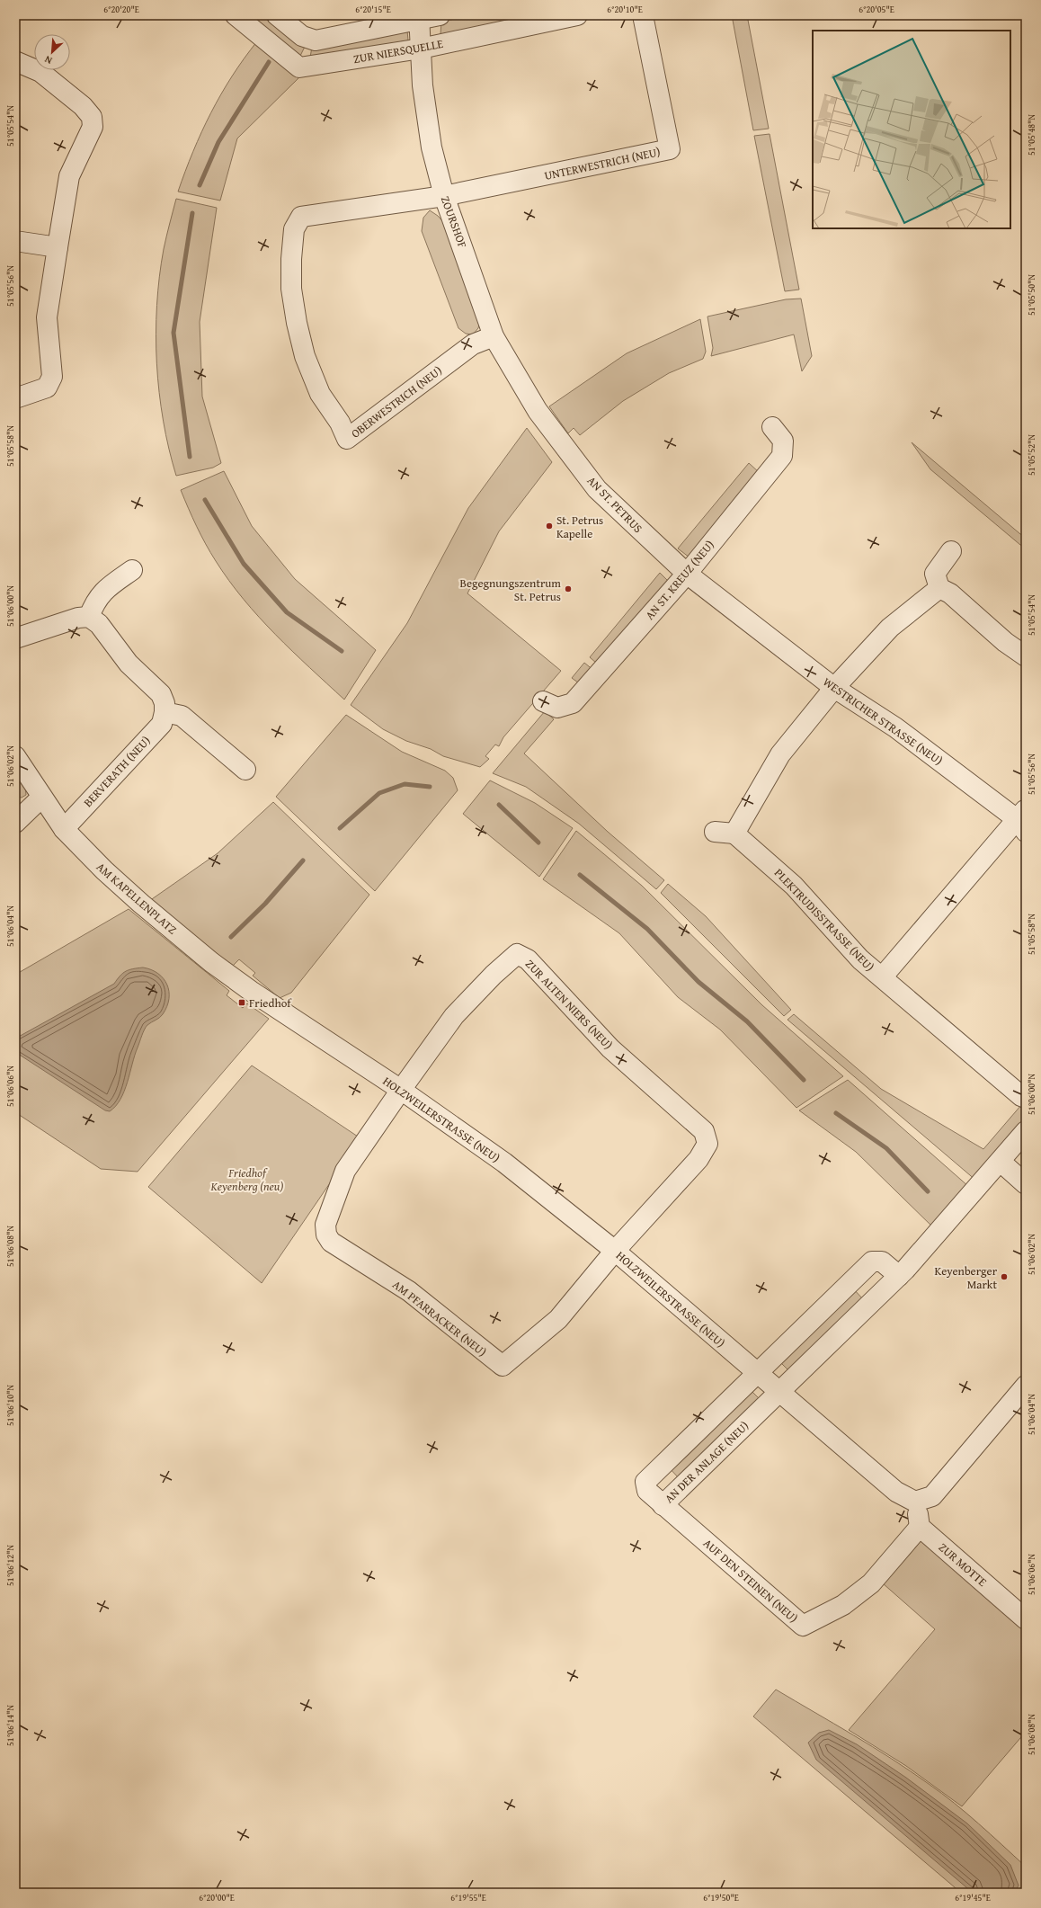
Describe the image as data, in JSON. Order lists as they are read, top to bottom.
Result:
{
  "streets": {
    "street": [
      "ZUR NIERSQUELLE",
      "UNTERWESTRICH (NEU)",
      "ZOURSHOF",
      "OBERWESTRICH (NEU)",
      "AN ST. PETRUS",
      "AN ST. KREUZ (NEU)",
      "WESTRICHER STRASSE (NEU)",
      "BERVERATH (NEU)",
      "AM KAPELLENPLATZ",
      "PLEKTRUDISSTRASSE (NEU)",
      "ZUR ALTEN NIERS (NEU)",
      "HOLZWEILERSTRASSE (NEU)",
      "AM PFARRACKER (NEU)",
      "AN DER ANLAGE (NEU)",
      "ZUR MOTTE",
      "AUF DEN STEINEN (NEU)"
    ]
  },
  "crossings": [
    ["ZUR NIERSQUELLE", "ZOURSHOF"],
    ["UNTERWESTRICH (NEU)", "ZOURSHOF"],
    ["UNTERWESTRICH (NEU)", "OBERWESTRICH (NEU)"],
    ["ZOURSHOF", "OBERWESTRICH (NEU)"],
    ["ZOURSHOF", "AN ST. PETRUS"],
    ["AN ST. PETRUS", "AN ST. KREUZ (NEU)"],
    ["AN ST. PETRUS", "WESTRICHER STRASSE (NEU)"],
    ["AN ST. KREUZ (NEU)", "WESTRICHER STRASSE (NEU)"],
    ["WESTRICHER STRASSE (NEU)", "PLEKTRUDISSTRASSE (NEU)"],
    ["BERVERATH (NEU)", "AM KAPELLENPLATZ"],
    ["AM KAPELLENPLATZ", "HOLZWEILERSTRASSE (NEU)"],
    ["ZUR ALTEN NIERS (NEU)", "HOLZWEILERSTRASSE (NEU)"],
    ["ZUR ALTEN NIERS (NEU)", "AM PFARRACKER (NEU)"],
    ["HOLZWEILERSTRASSE (NEU)", "AM PFARRACKER (NEU)"],
    ["HOLZWEILERSTRASSE (NEU)", "AN DER ANLAGE (NEU)"],
    ["AN DER ANLAGE (NEU)", "AUF DEN STEINEN (NEU)"],
    ["ZUR MOTTE", "AUF DEN STEINEN (NEU)"]
  ],
  "parks": ["Friedhof Keyenberg (neu)"],
  "places": {
    "other": ["St. Petrus Kapelle", "Begegnungszentrum St. Petrus", "Keyenberger Markt"],
    "transit": ["Friedhof"]
  },
  "north": "bottom left",
  "coordinates": [
    "6°20'20\"E",
    "6°20'15\"E",
    "6°20'10\"E",
    "6°20'05\"E",
    "51°05'54\"N",
    "51°05'48\"N",
    "51°05'56\"N",
    "51°05'50\"N",
    "51°05'58\"N",
    "51°05'52\"N",
    "51°06'00\"N",
    "51°06'02\"N",
    "51°06'04\"N",
    "51°06'06\"N",
    "51°06'08\"N",
    "51°06'10\"N",
    "51°06'12\"N",
    "51°06'14\"N",
    "6°20'00\"E",
    "6°19'55\"E",
    "6°19'50\"E",
    "6°19'45\"E"
  ]
}
